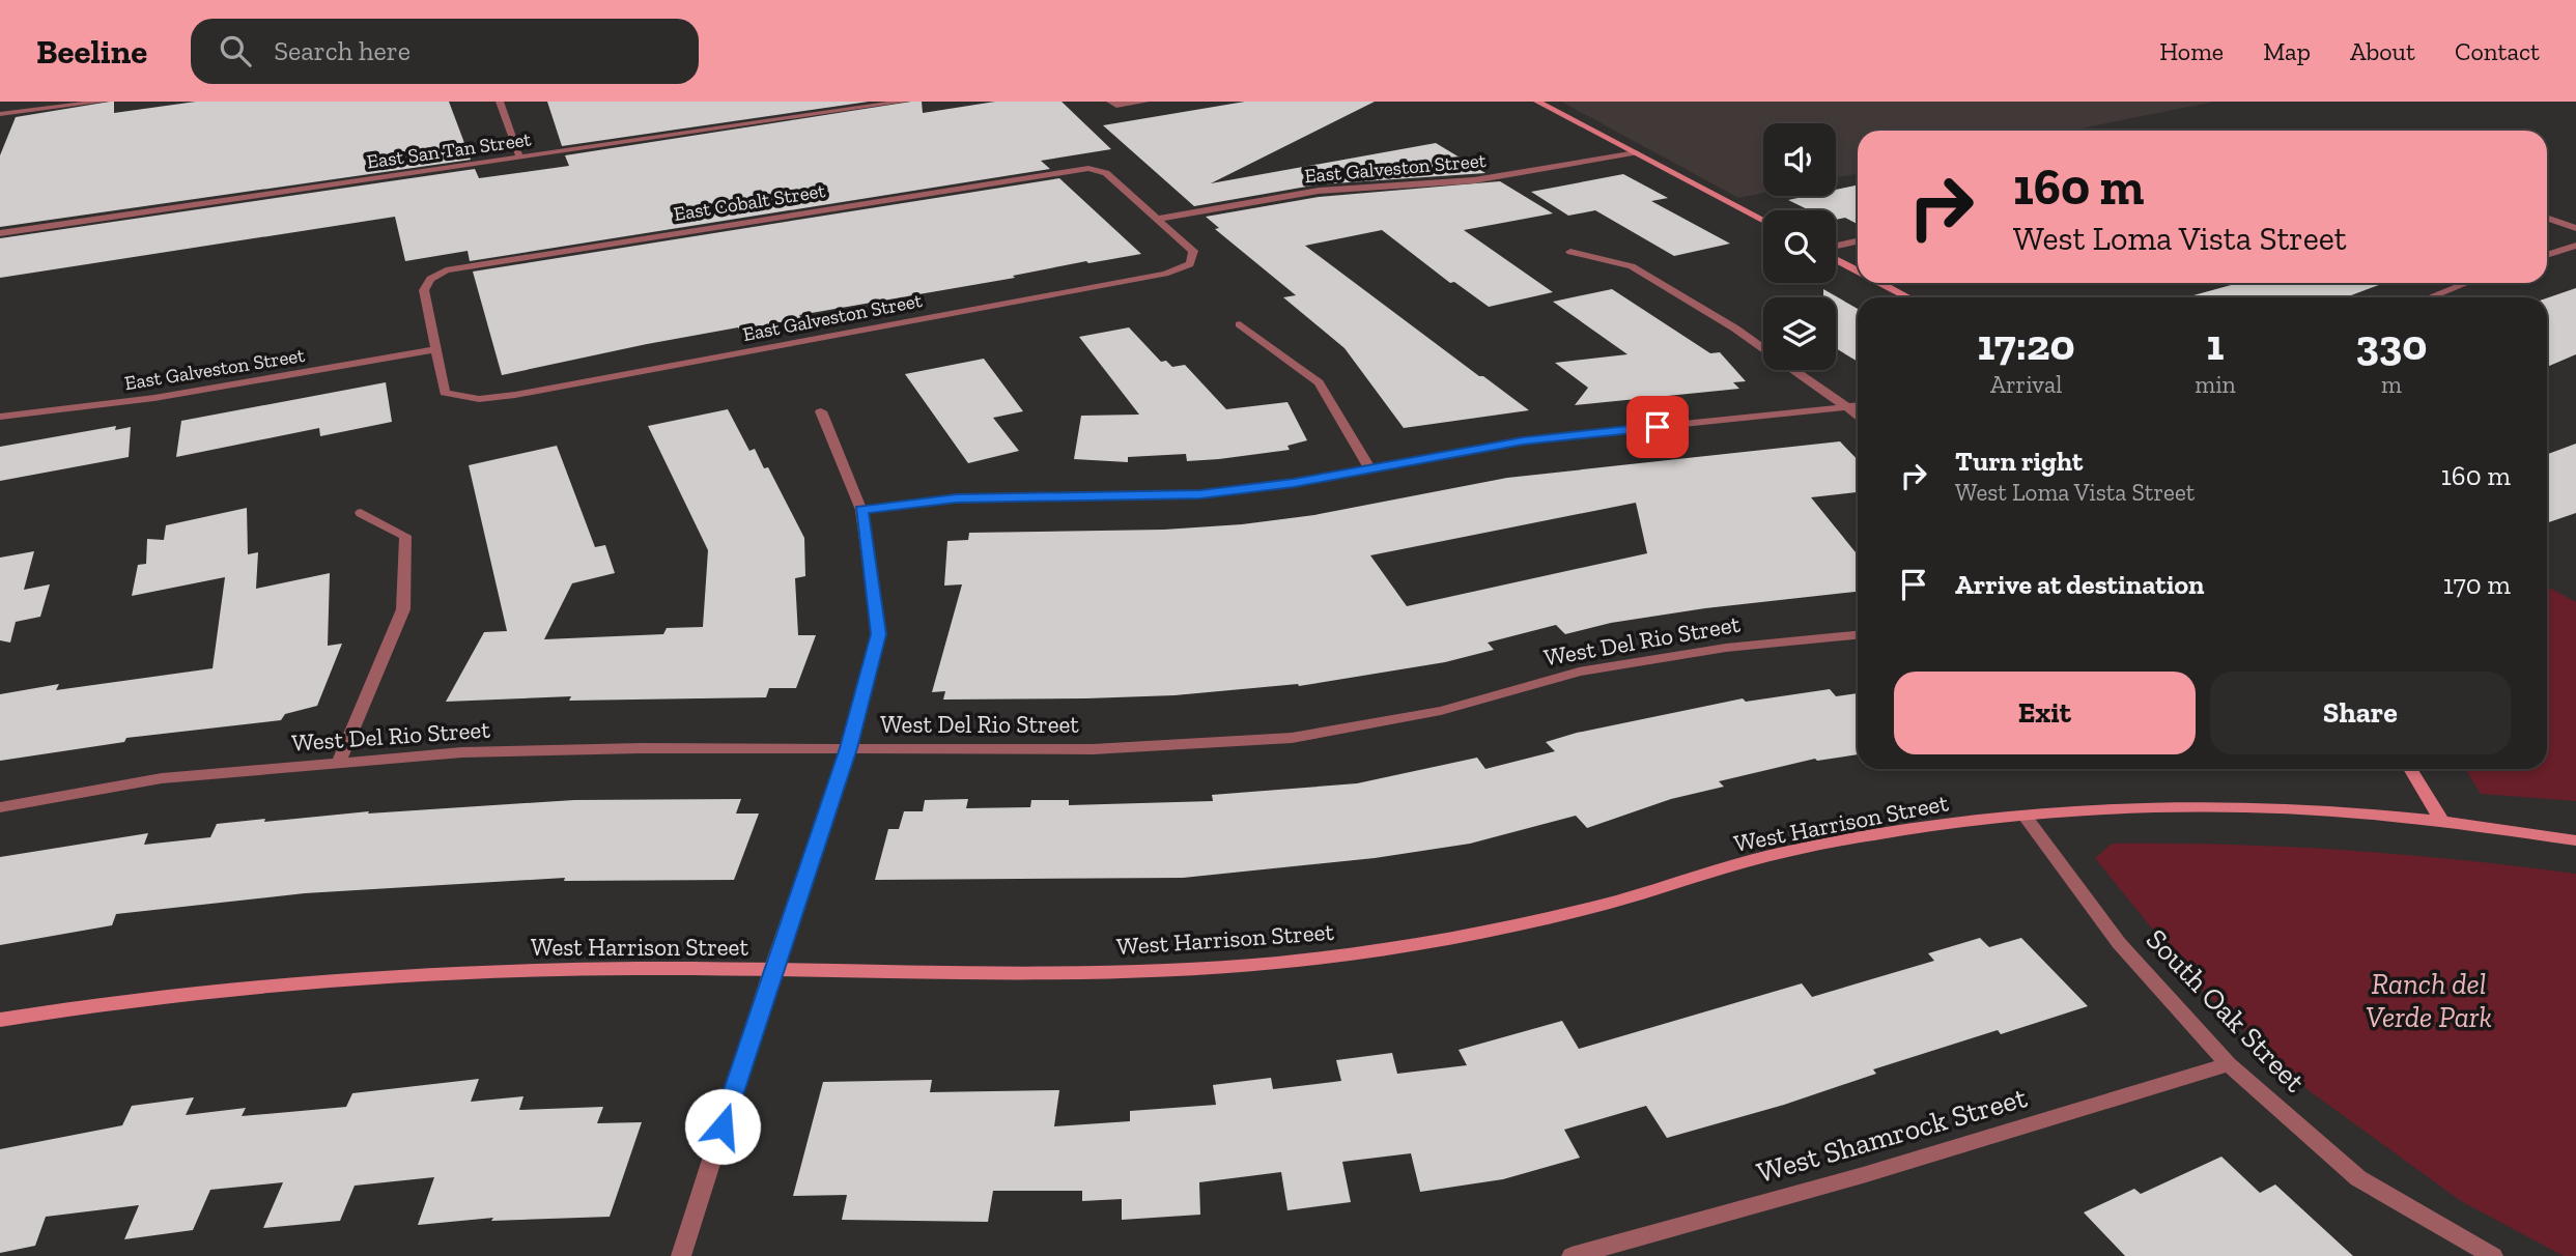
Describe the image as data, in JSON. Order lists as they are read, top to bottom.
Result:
{
  "streets": {
    "street": [
      "East San Tan Street",
      "East Galveston Street",
      "East Cobalt Street",
      "West Del Rio Street",
      "West Harrison Street",
      "South Oak Street",
      "West Shamrock Street"
    ]
  },
  "crossings": [
    ["East Galveston Street", "East Cobalt Street"],
    ["West Harrison Street", "South Oak Street"],
    ["South Oak Street", "West Shamrock Street"]
  ],
  "parks": ["Ranch del Verde Park"],
  "page": {
    "header": "Beeline",
    "search": "Search here",
    "nav": [
      "Home",
      "Map",
      "About",
      "Contact"
    ],
    "turn": ["160 m", "West Loma Vista Street"],
    "eta": [
      "17:20",
      "Arrival",
      "1",
      "min",
      "330",
      "m"
    ],
    "list": [
      {
        "name": "Turn right",
        "note": "West Loma Vista Street",
        "value": "160 m"
      },
      {
        "name": "Arrive at destination",
        "value": "170 m"
      }
    ],
    "buttons": ["Exit", "Share"]
  }
}
